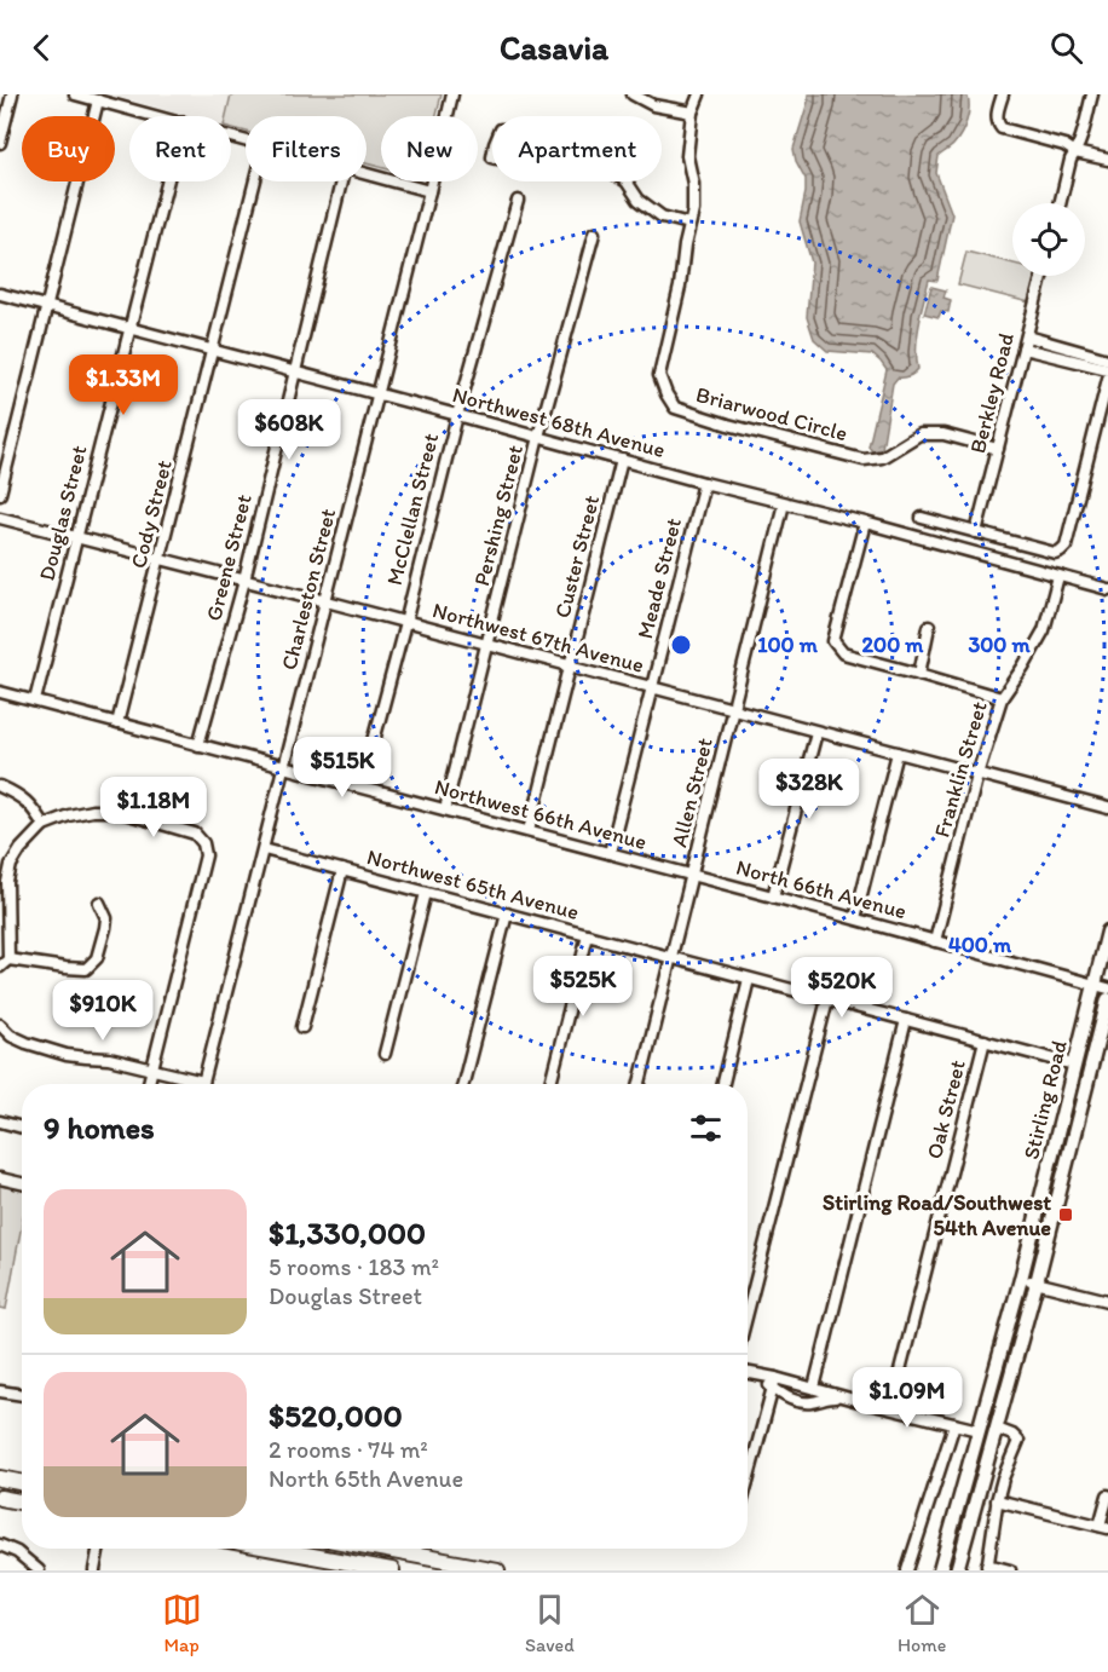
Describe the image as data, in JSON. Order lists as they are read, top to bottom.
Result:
{
  "streets": {
    "main road": ["Stirling Road"],
    "street": [
      "Berkley Road",
      "Briarwood Circle",
      "Northwest 68th Avenue",
      "McClellan Street",
      "Douglas Street",
      "Cody Street",
      "Pershing Street",
      "Custer Street",
      "Greene Street",
      "Meade Street",
      "Charleston Street",
      "Northwest 67th Avenue",
      "Franklin Street",
      "Allen Street",
      "Northwest 66th Avenue",
      "Northwest 65th Avenue",
      "North 66th Avenue",
      "Oak Street"
    ]
  },
  "crossings": [
    ["Berkley Road", "Briarwood Circle"],
    ["Northwest 68th Avenue", "McClellan Street"],
    ["Northwest 68th Avenue", "Douglas Street"],
    ["Northwest 68th Avenue", "Cody Street"],
    ["Northwest 68th Avenue", "Pershing Street"],
    ["Northwest 68th Avenue", "Custer Street"],
    ["Northwest 68th Avenue", "Greene Street"],
    ["Northwest 68th Avenue", "Meade Street"],
    ["Northwest 68th Avenue", "Charleston Street"],
    ["Northwest 68th Avenue", "Franklin Street"],
    ["Northwest 68th Avenue", "Allen Street"],
    ["McClellan Street", "Northwest 67th Avenue"],
    ["McClellan Street", "Northwest 66th Avenue"],
    ["Douglas Street", "Northwest 67th Avenue"],
    ["Douglas Street", "Northwest 66th Avenue"],
    ["Cody Street", "Northwest 67th Avenue"],
    ["Cody Street", "Northwest 66th Avenue"],
    ["Pershing Street", "Northwest 67th Avenue"],
    ["Pershing Street", "Northwest 66th Avenue"],
    ["Custer Street", "Northwest 67th Avenue"],
    ["Custer Street", "Northwest 66th Avenue"],
    ["Greene Street", "Northwest 67th Avenue"],
    ["Greene Street", "Northwest 66th Avenue"],
    ["Meade Street", "Northwest 67th Avenue"],
    ["Meade Street", "Northwest 66th Avenue"],
    ["Charleston Street", "Northwest 67th Avenue"],
    ["Charleston Street", "Northwest 66th Avenue"],
    ["Charleston Street", "Northwest 65th Avenue"],
    ["Northwest 67th Avenue", "Franklin Street"],
    ["Northwest 67th Avenue", "Allen Street"],
    ["Franklin Street", "North 66th Avenue"],
    ["Allen Street", "Northwest 66th Avenue"],
    ["Allen Street", "Northwest 65th Avenue"],
    ["Allen Street", "North 66th Avenue"],
    ["Northwest 66th Avenue", "North 66th Avenue"],
    ["Northwest 65th Avenue", "Stirling Road"],
    ["Northwest 65th Avenue", "Oak Street"],
    ["North 66th Avenue", "Stirling Road"]
  ],
  "places": {
    "transit": ["Stirling Road/Southwest 54th Avenue"]
  },
  "page": {
    "header": "Casavia",
    "chip": [
      "Buy",
      "Rent",
      "Filters",
      "New",
      "Apartment"
    ],
    "price": [
      "$1.33M",
      "$608K",
      "$515K",
      "$328K",
      "$1.18M",
      "$525K",
      "$520K",
      "$910K",
      "$1.09M"
    ],
    "heading": "9 homes",
    "list": [
      {
        "name": "$1,330,000",
        "note": "5 rooms · 183 m² · Douglas Street"
      },
      {
        "name": "$520,000",
        "note": "2 rooms · 74 m² · North 65th Avenue"
      }
    ],
    "tabs": ["Map", "Saved", "Home"]
  },
  "rings": [
    "100 m",
    "200 m",
    "300 m",
    "400 m"
  ]
}
